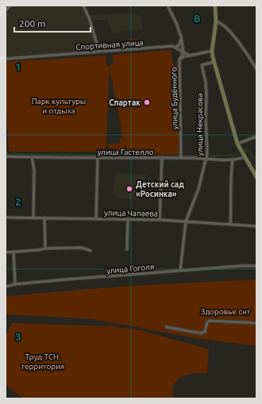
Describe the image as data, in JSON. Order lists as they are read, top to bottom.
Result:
{
  "streets": {
    "street": [
      "Спортивная улица",
      "улица Будённого",
      "улица Некрасова",
      "улица Гастелло",
      "улица Чапаева",
      "улица Гоголя"
    ]
  },
  "crossings": [
    ["улица Будённого", "улица Гастелло"],
    ["улица Некрасова", "улица Гастелло"],
    ["улица Некрасова", "улица Чапаева"],
    ["улица Некрасова", "улица Гоголя"]
  ],
  "parks": ["Парк культуры и отдыха", "Здоровье снт", "Труд ТСН. территория"],
  "places": ["Спартак", "Детский сад «Росинка»"],
  "scale_bar": "200 m",
  "grid": {
    "columns": ["B"],
    "rows": ["1", "2", "3"]
  }
}
